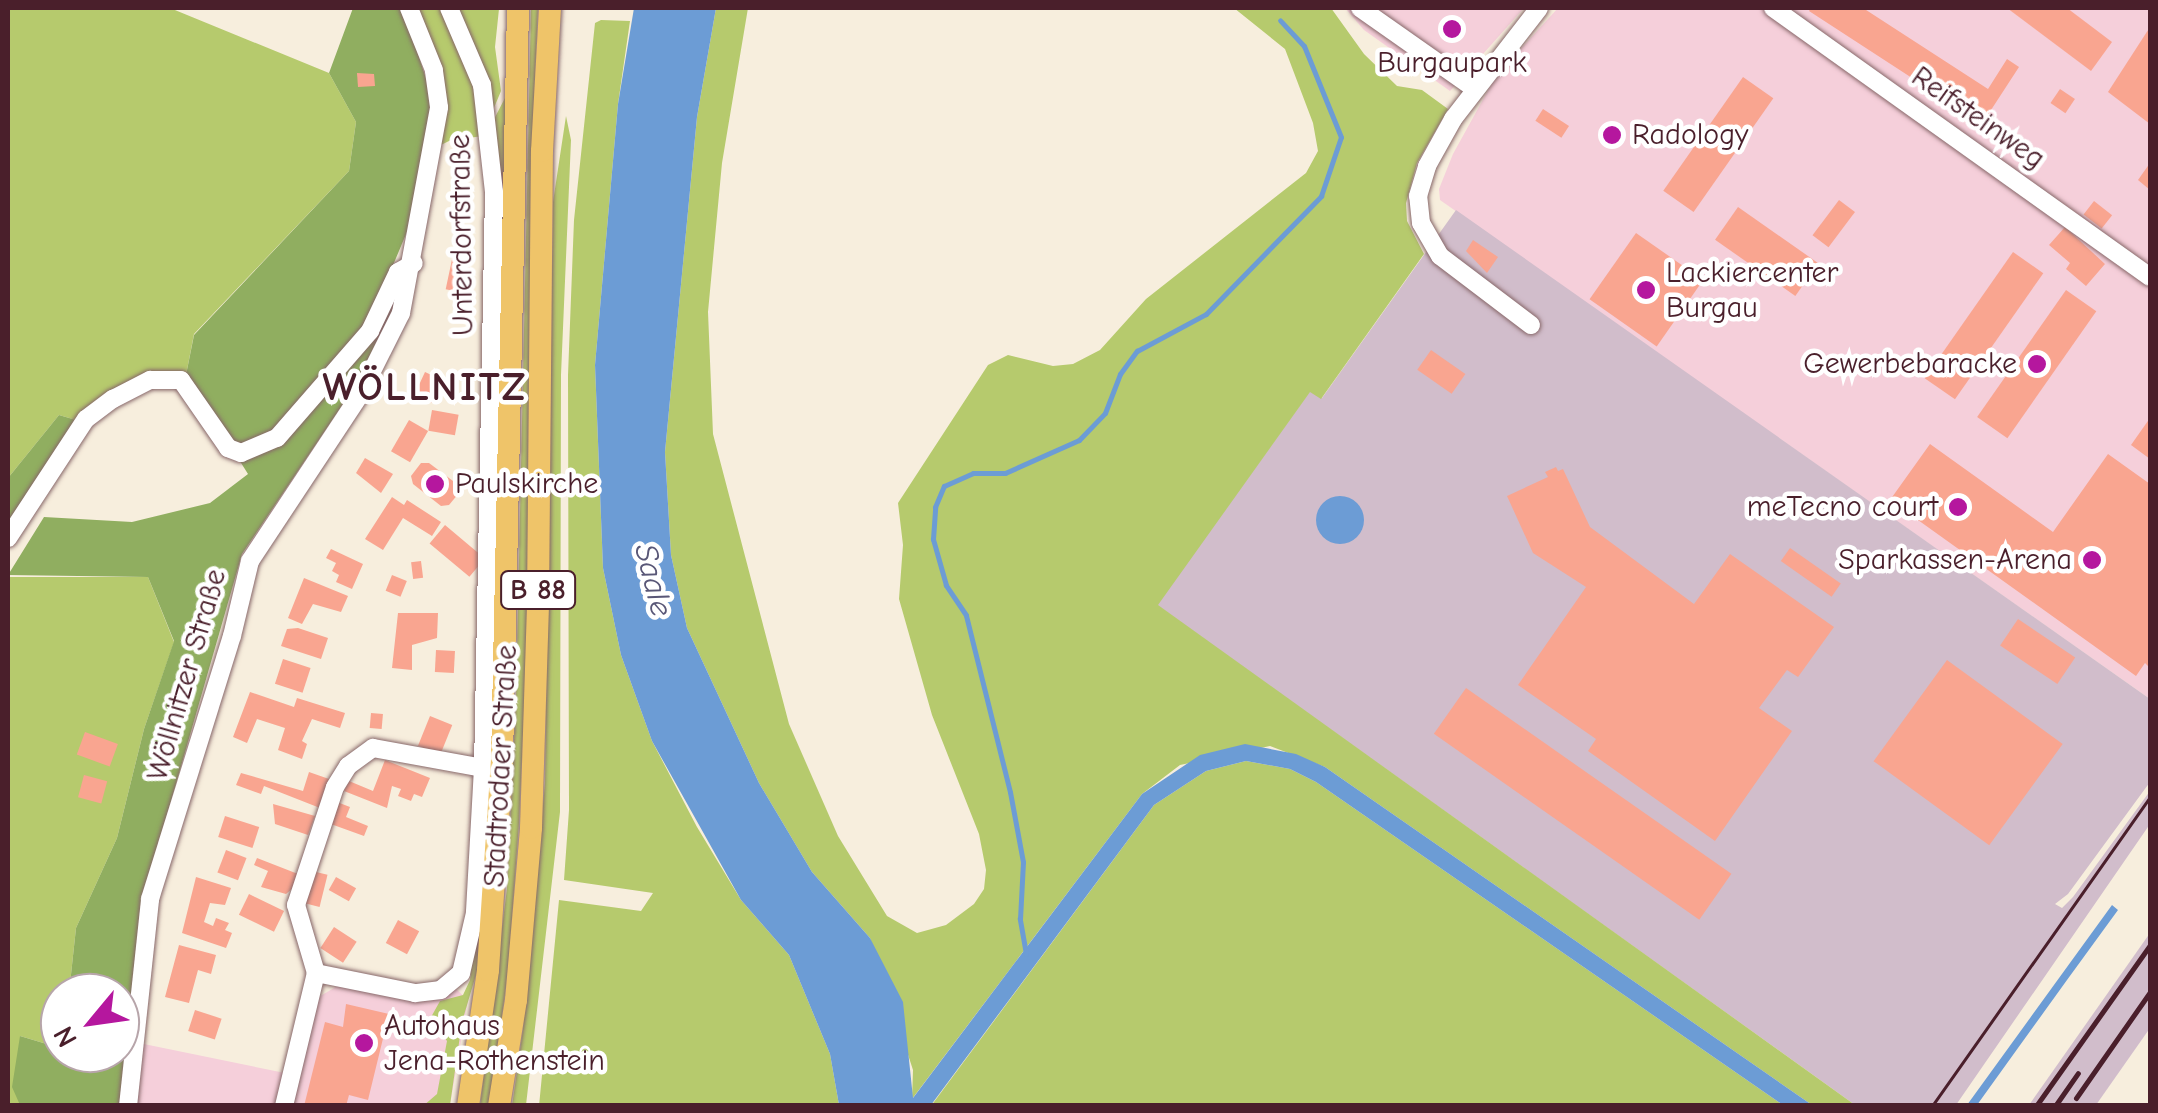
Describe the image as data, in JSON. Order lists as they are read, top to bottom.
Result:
{
  "streets": {
    "main road": ["B 88", "Stadtrodaer Straße"],
    "street": ["Reifsteinweg", "Unterdorfstraße", "Wöllnitzer Straße"]
  },
  "districts": ["WÖLLNITZ"],
  "water": ["Saale"],
  "places": [
    "Burgaupark",
    "Radology",
    "Lackiercenter Burgau",
    "Gewerbebaracke",
    "Paulskirche",
    "meTecno court",
    "Sparkassen-Arena",
    "Autohaus Jena-Rothenstein"
  ],
  "north": "bottom left"
}
